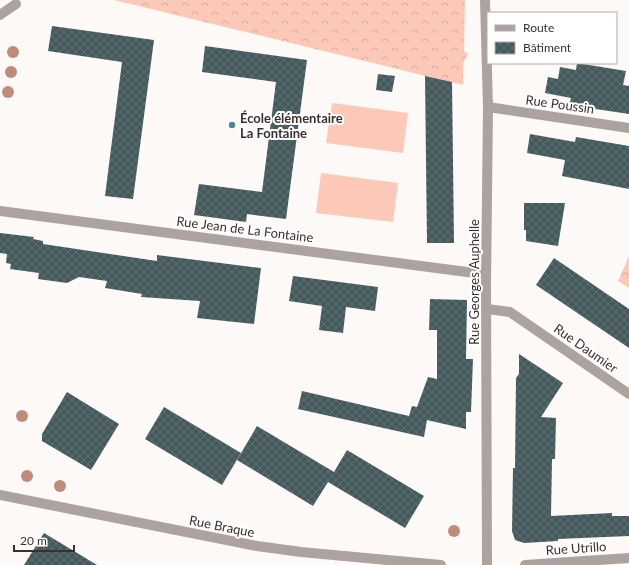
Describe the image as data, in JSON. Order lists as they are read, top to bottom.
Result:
{
  "streets": {
    "street": [
      "Rue Poussin",
      "Rue Jean de La Fontaine",
      "Rue Georges Auphelle",
      "Rue Daumier",
      "Rue Braque",
      "Rue Utrillo"
    ]
  },
  "crossings": [
    ["Rue Poussin", "Rue Georges Auphelle"],
    ["Rue Jean de La Fontaine", "Rue Georges Auphelle"],
    ["Rue Georges Auphelle", "Rue Daumier"]
  ],
  "places": ["École élémentaire La Fontaine"],
  "legend": ["Route", "Bâtiment"],
  "scale_bar": "20 m"
}
